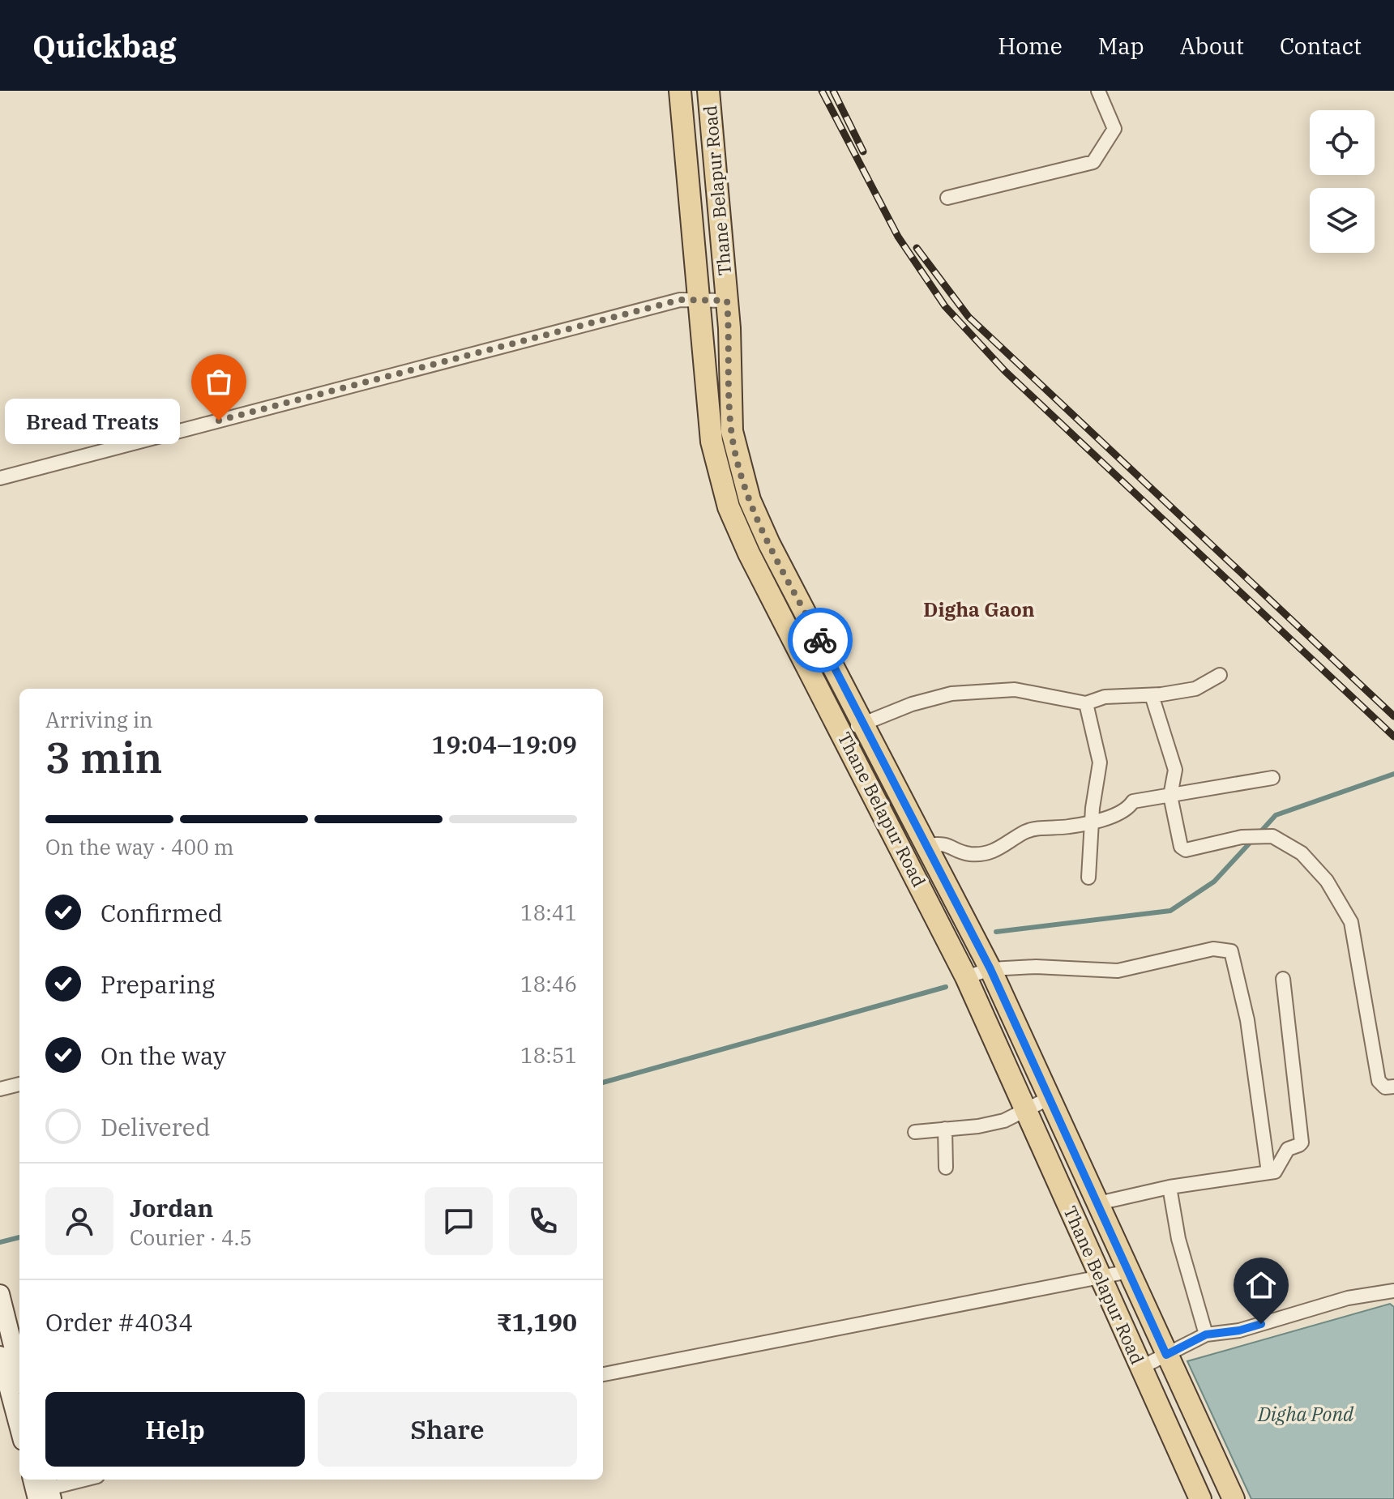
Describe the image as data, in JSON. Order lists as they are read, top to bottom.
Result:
{
  "streets": {
    "main road": ["Thane Belapur Road"]
  },
  "districts": ["Digha Gaon"],
  "water": ["Digha Pond"],
  "places": ["Bread Treats"],
  "page": {
    "header": "Quickbag",
    "nav": [
      "Home",
      "Map",
      "About",
      "Contact"
    ],
    "bubble": "Bread Treats",
    "heading": ["3 min", "Arriving in", "19:04–19:09"],
    "panel": [
      "Jordan",
      "Courier · 4.5",
      "Order #4034",
      "₹1,190"
    ],
    "bar": "On the way · 400 m",
    "list": [
      ["Confirmed", "18:41"],
      ["Preparing", "18:46"],
      ["On the way", "18:51"],
      "Delivered"
    ],
    "buttons": ["Help", "Share"]
  }
}
